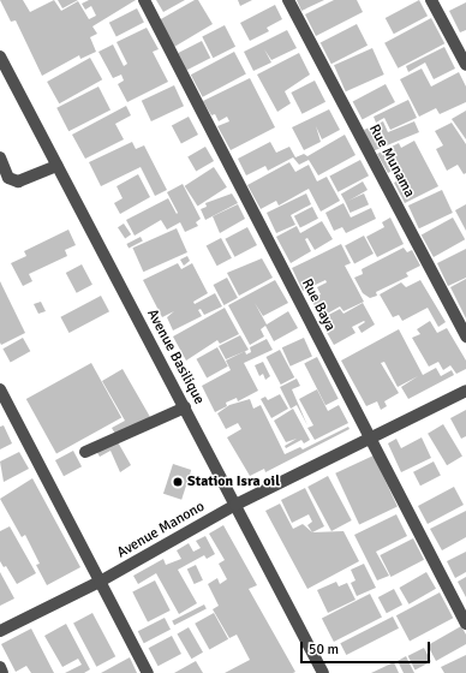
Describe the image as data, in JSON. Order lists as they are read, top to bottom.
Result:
{
  "streets": {
    "street": [
      "Rue Munama",
      "Rue Baya",
      "Avenue Basilique",
      "Avenue Manono"
    ]
  },
  "crossings": [
    ["Rue Baya", "Avenue Manono"],
    ["Avenue Basilique", "Avenue Manono"]
  ],
  "places": ["Station Isra oil"],
  "scale_bar": "50 m"
}
